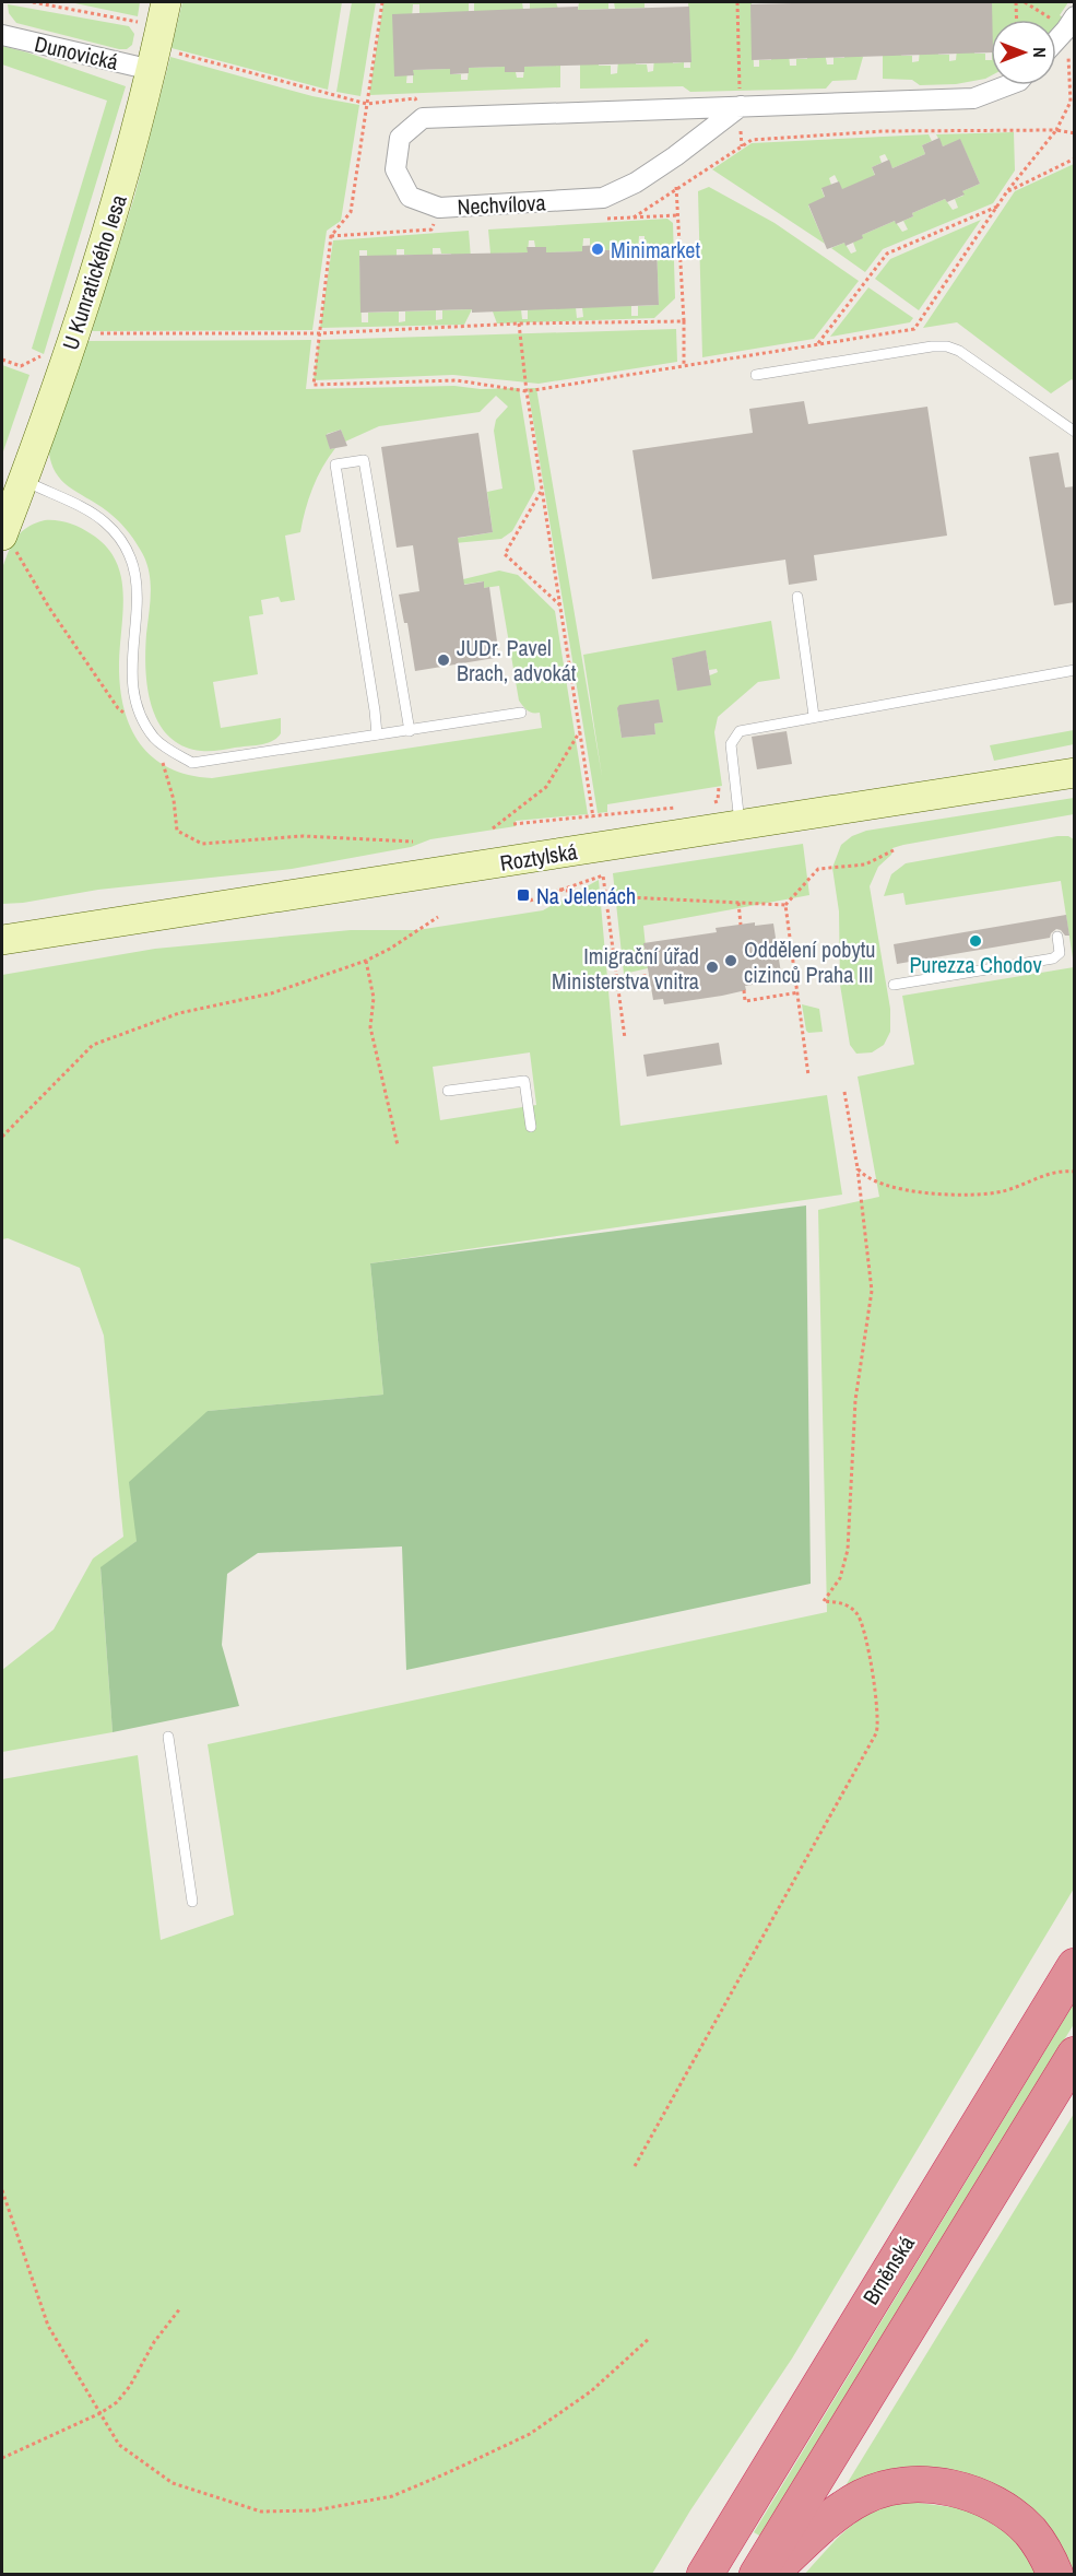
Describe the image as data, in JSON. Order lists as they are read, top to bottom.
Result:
{
  "streets": {
    "highway": ["Brněnská"],
    "main road": ["U Kunratického lesa", "Roztylská"],
    "street": ["Dunovická", "Nechvílova"]
  },
  "crossings": [
    ["Dunovická", "U Kunratického lesa"]
  ],
  "places": {
    "other": [
      "Minimarket",
      "JUDr. Pavel Brach, advokát",
      "Purezza Chodov",
      "Oddělení pobytu cizinců Praha III",
      "Imigrační úřad Ministerstva vnitra"
    ],
    "transit": ["Na Jelenách"]
  },
  "north": "right"
}
